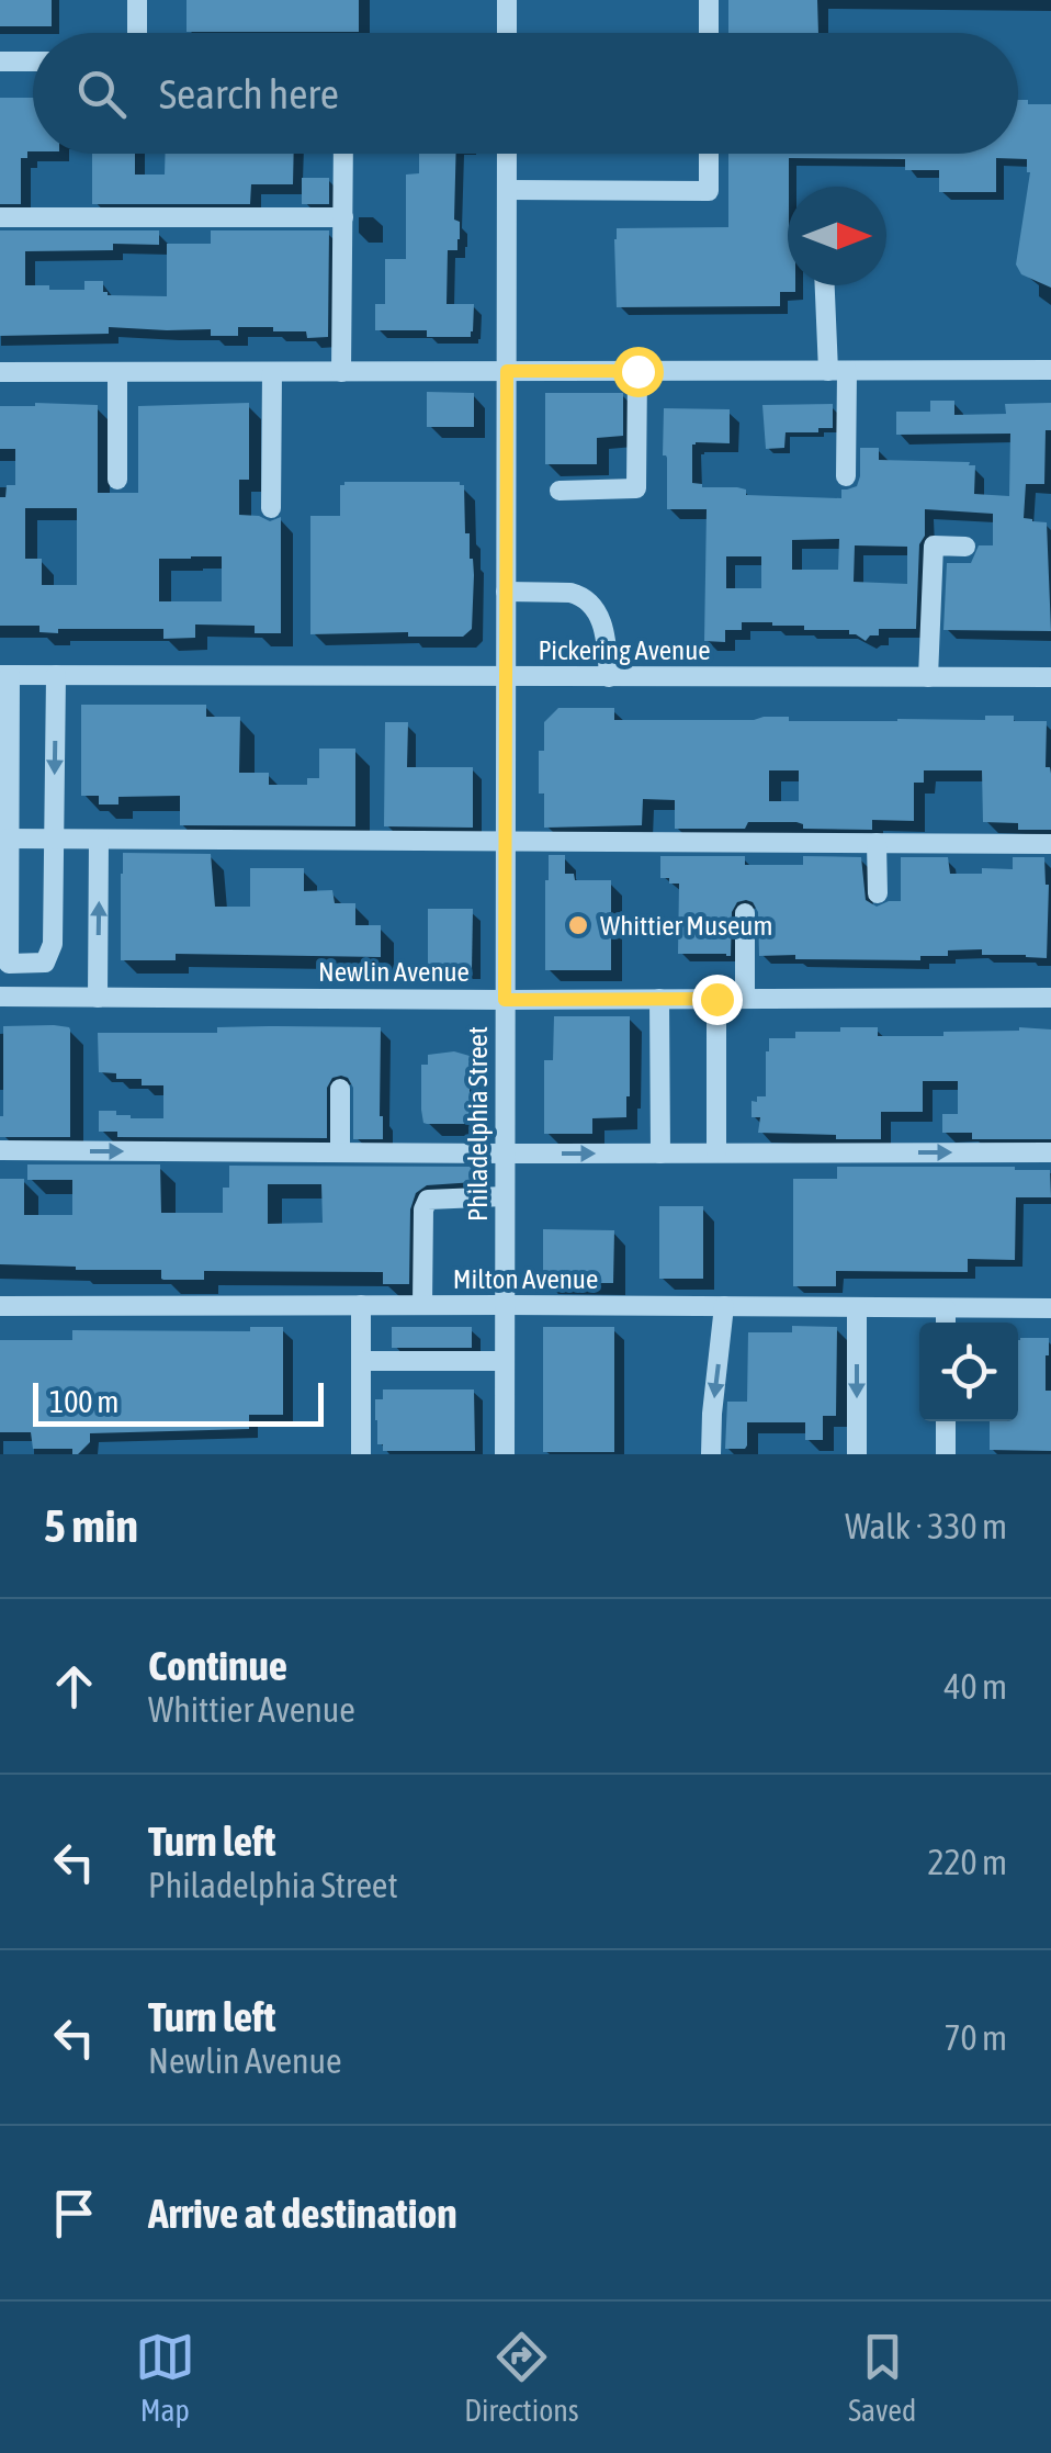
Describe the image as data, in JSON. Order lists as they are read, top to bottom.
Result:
{
  "streets": {
    "street": [
      "Pickering Avenue",
      "Newlin Avenue",
      "Philadelphia Street",
      "Milton Avenue"
    ]
  },
  "crossings": [
    ["Pickering Avenue", "Philadelphia Street"],
    ["Newlin Avenue", "Philadelphia Street"],
    ["Philadelphia Street", "Milton Avenue"]
  ],
  "places": ["Whittier Museum"],
  "scale_bar": "100 m",
  "north": "right",
  "page": {
    "search": "Search here",
    "scale": "100 m",
    "heading": ["5 min", "Walk · 330 m"],
    "list": [
      ["Continue", "Whittier Avenue", "40 m"],
      ["Turn left", "Philadelphia Street", "220 m"],
      ["Turn left", "Newlin Avenue", "70 m"],
      "Arrive at destination"
    ],
    "nav": ["Map", "Directions", "Saved"]
  }
}
